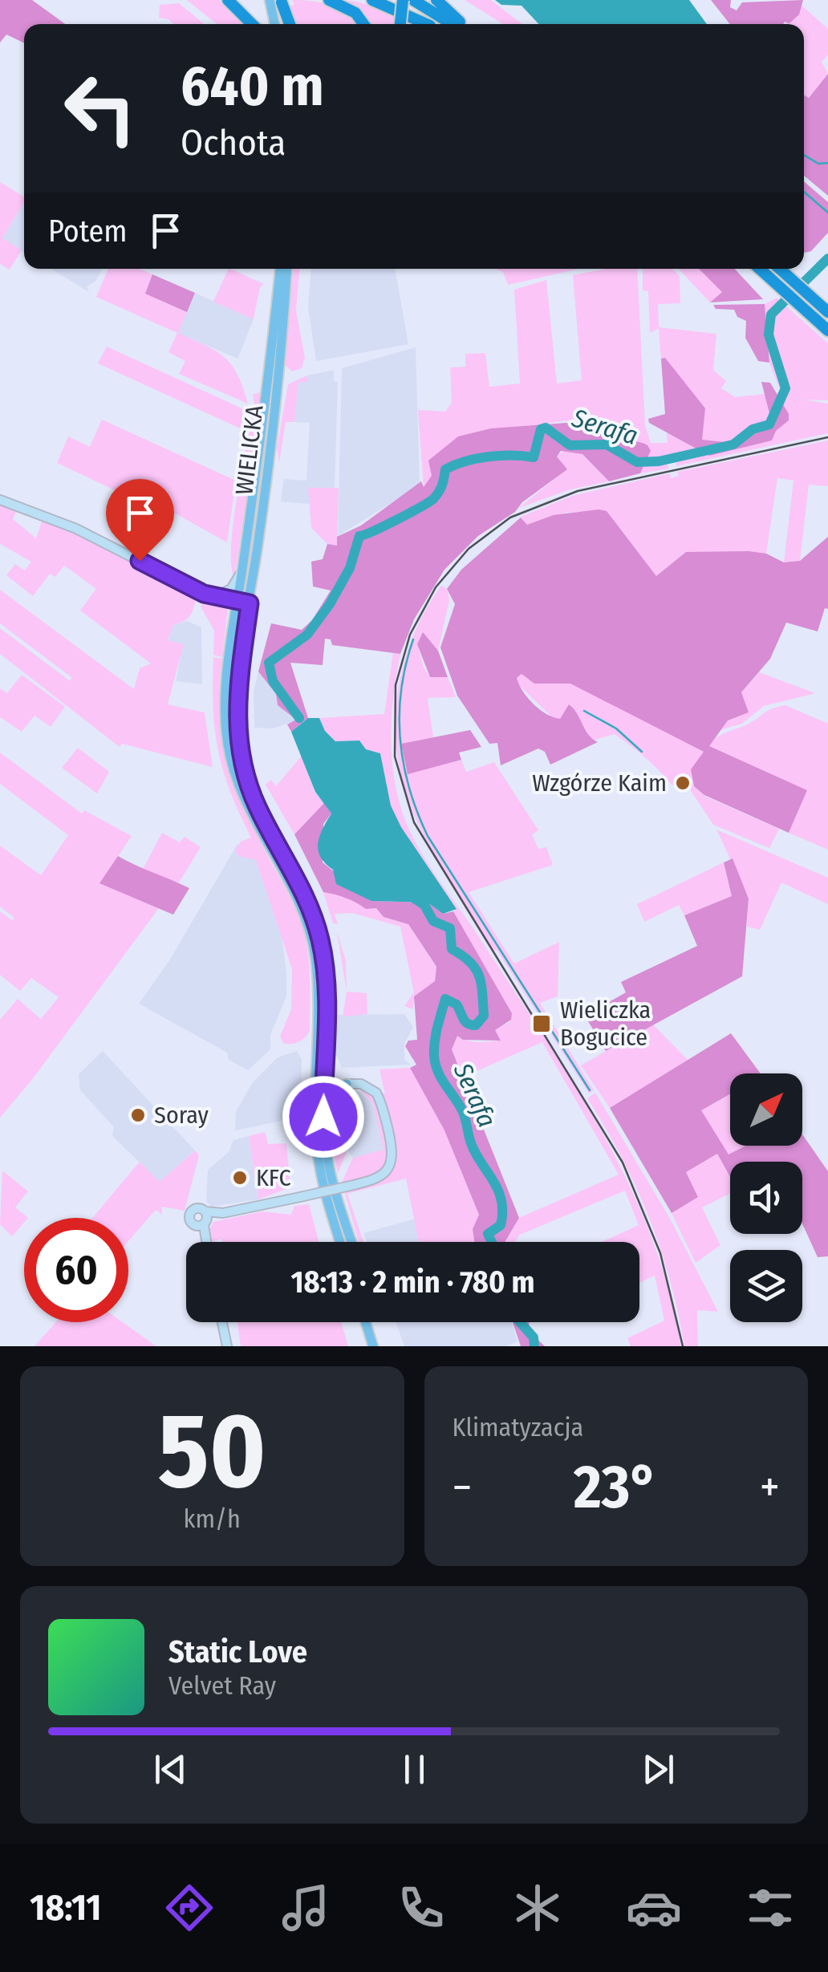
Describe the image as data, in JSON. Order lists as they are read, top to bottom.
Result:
{
  "streets": {
    "main road": ["WIELICKA"]
  },
  "water": ["Serafa"],
  "places": {
    "other": ["Wzgórze Kaim", "Soray", "KFC"],
    "transit": ["Wieliczka Bogucice"]
  },
  "north": "top right",
  "page": {
    "turn": ["640 m", "Ochota"],
    "then": "Potem",
    "limit": "60",
    "trip": "18:13 · 2 min · 780 m",
    "tile": [
      ["50", "km/h"],
      "Klimatyzacja"
    ],
    "heat": ["−", "23°", "+"],
    "song": ["Static Love", "Velvet Ray"],
    "tabs": "18:11"
  }
}
